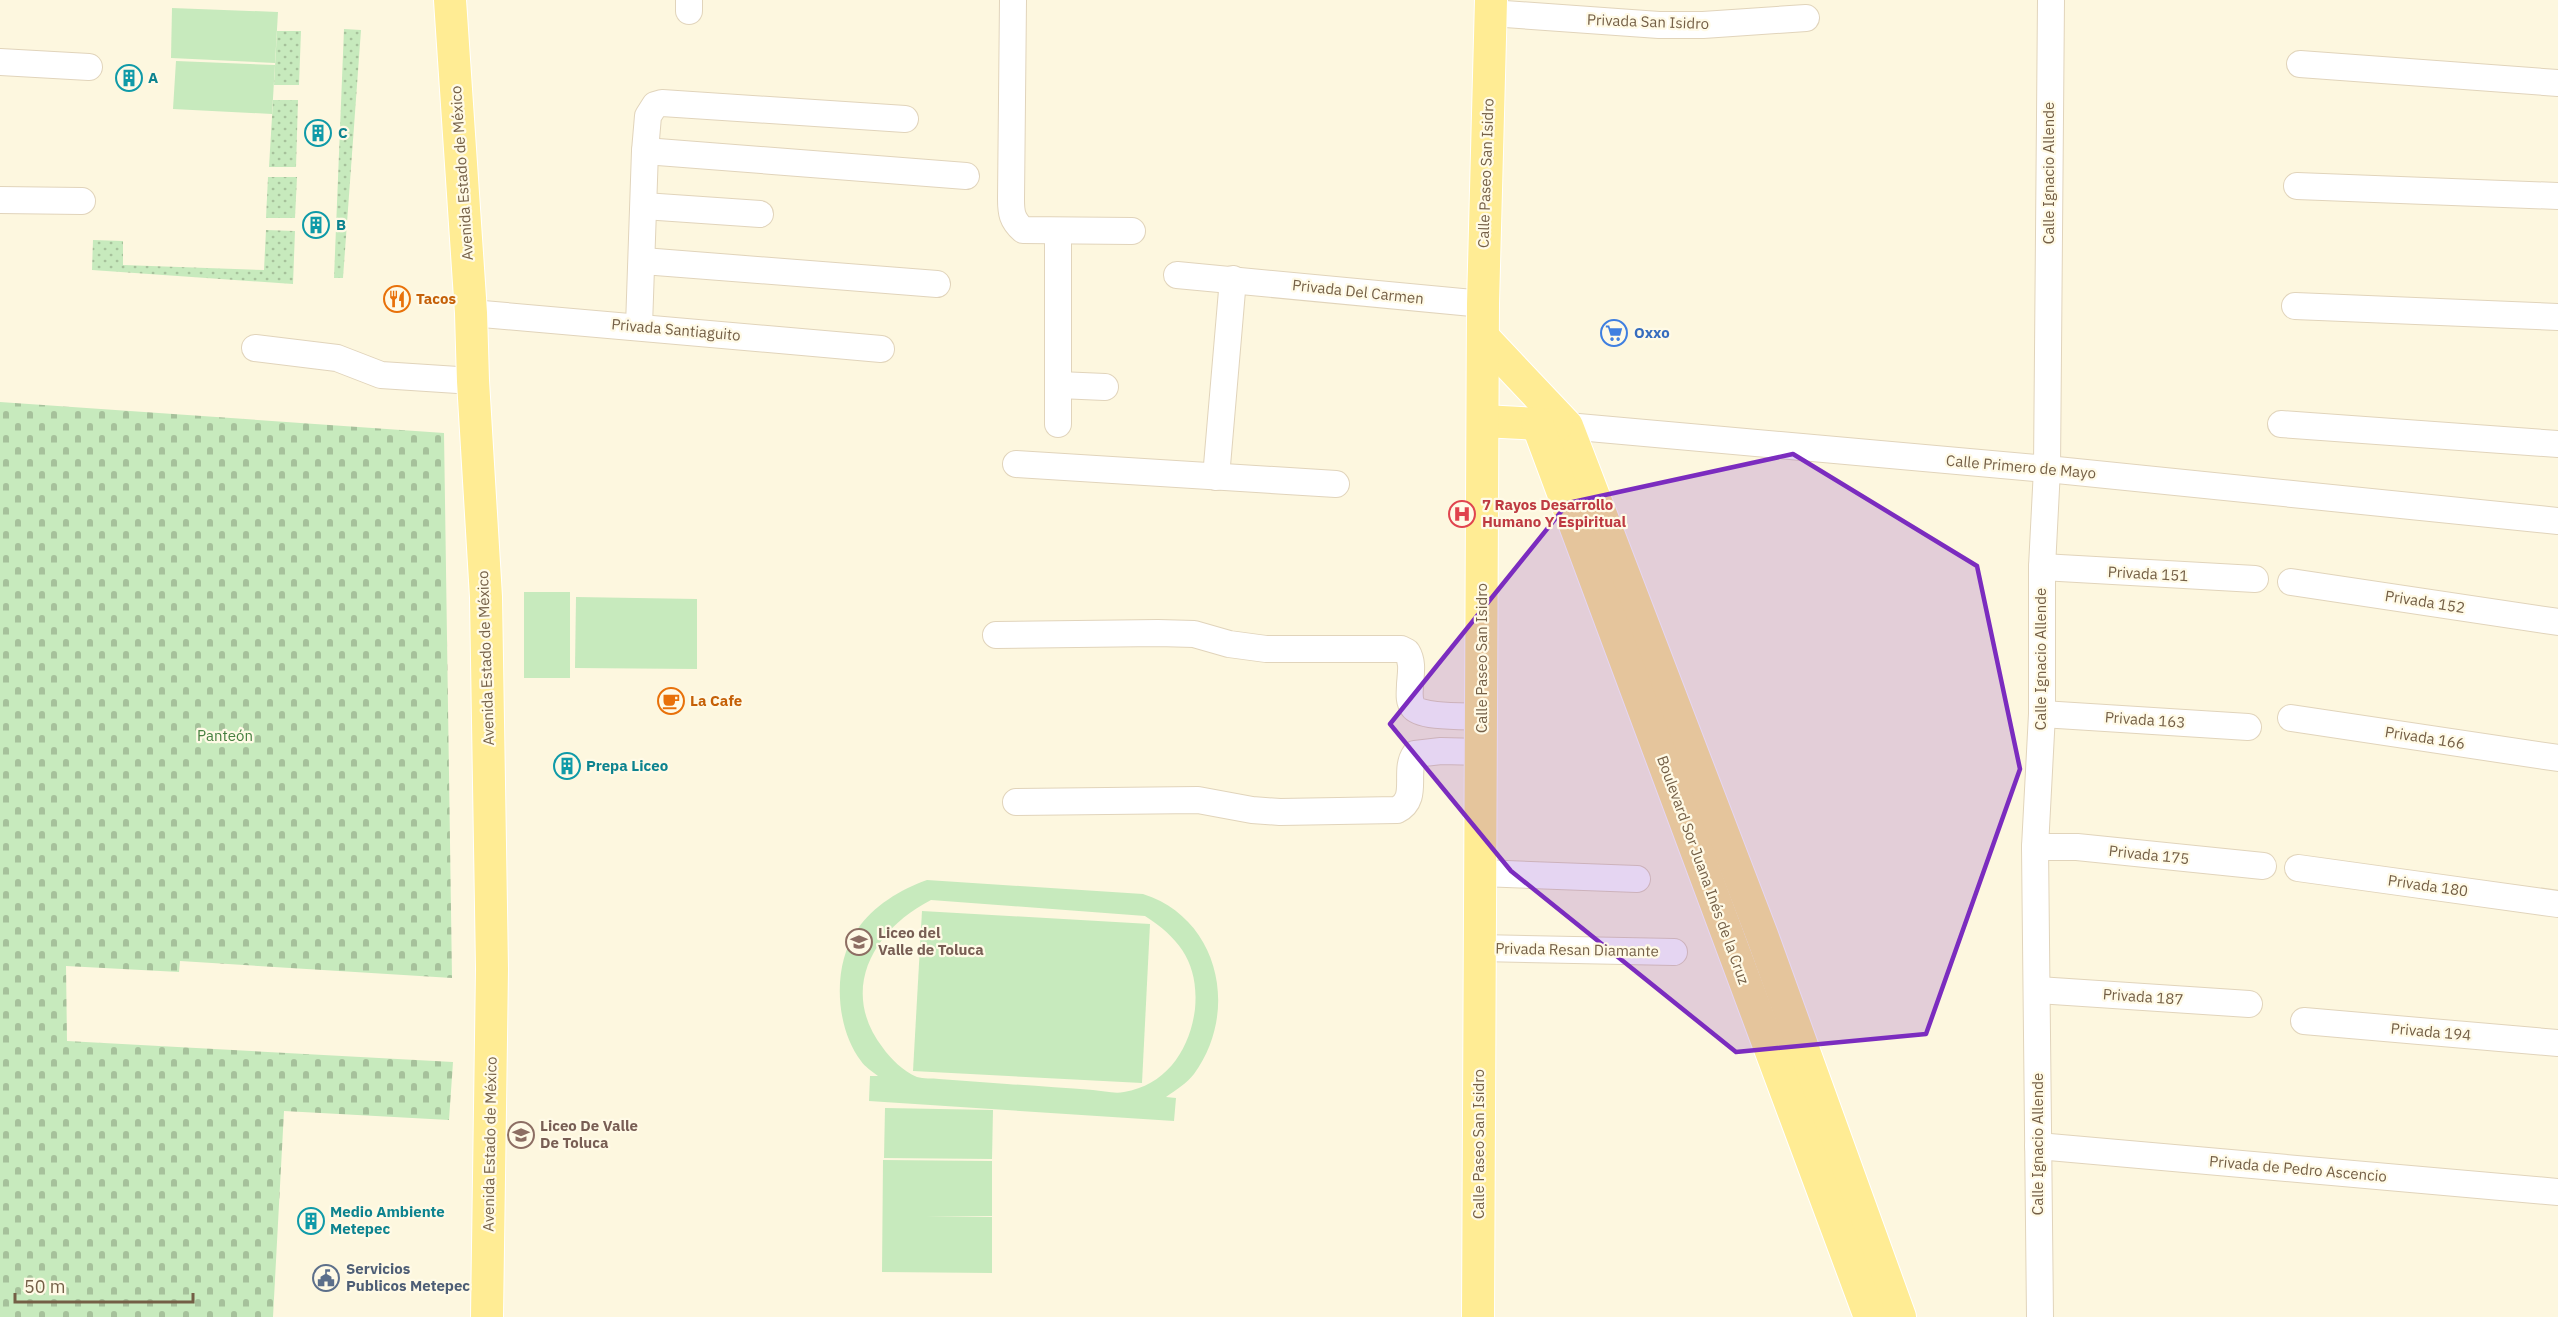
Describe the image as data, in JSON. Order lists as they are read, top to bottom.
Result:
{
  "streets": {
    "main road": [
      "Avenida Estado de México",
      "Calle Paseo San Isidro",
      "Calle Primero de Mayo",
      "Boulevard Sor Juana Inés de la Cruz"
    ],
    "street": [
      "Privada San Isidro",
      "Calle Ignacio Allende",
      "Privada Del Carmen",
      "Privada Santiaguito",
      "Privada 151",
      "Privada 152",
      "Privada 163",
      "Privada 166",
      "Privada 175",
      "Privada 180",
      "Privada Resan Diamante",
      "Privada 187",
      "Privada 194",
      "Privada de Pedro Ascencio"
    ]
  },
  "crossings": [
    ["Privada San Isidro", "Calle Paseo San Isidro"],
    ["Avenida Estado de México", "Privada Santiaguito"],
    ["Calle Paseo San Isidro", "Privada Del Carmen"],
    ["Calle Paseo San Isidro", "Calle Primero de Mayo"],
    ["Calle Paseo San Isidro", "Privada Resan Diamante"],
    ["Calle Ignacio Allende", "Calle Primero de Mayo"],
    ["Calle Ignacio Allende", "Privada 151"],
    ["Calle Ignacio Allende", "Privada 163"],
    ["Calle Ignacio Allende", "Privada 175"],
    ["Calle Ignacio Allende", "Privada 187"],
    ["Calle Ignacio Allende", "Privada de Pedro Ascencio"],
    ["Calle Primero de Mayo", "Boulevard Sor Juana Inés de la Cruz"]
  ],
  "parks": ["Panteón"],
  "places": {
    "building": [
      "A",
      "C",
      "B",
      "Prepa Liceo",
      "Medio Ambiente Metepec"
    ],
    "restaurant": ["Tacos"],
    "supermarket": ["Oxxo"],
    "hospital": ["7 Rayos Desarrollo Humano Y Espiritual"],
    "cafe": ["La Cafe"],
    "school or university": ["Liceo del Valle de Toluca", "Liceo De Valle De Toluca"],
    "public building": ["Servicios Publicos Metepec"]
  },
  "scale_bar": "50 m"
}
